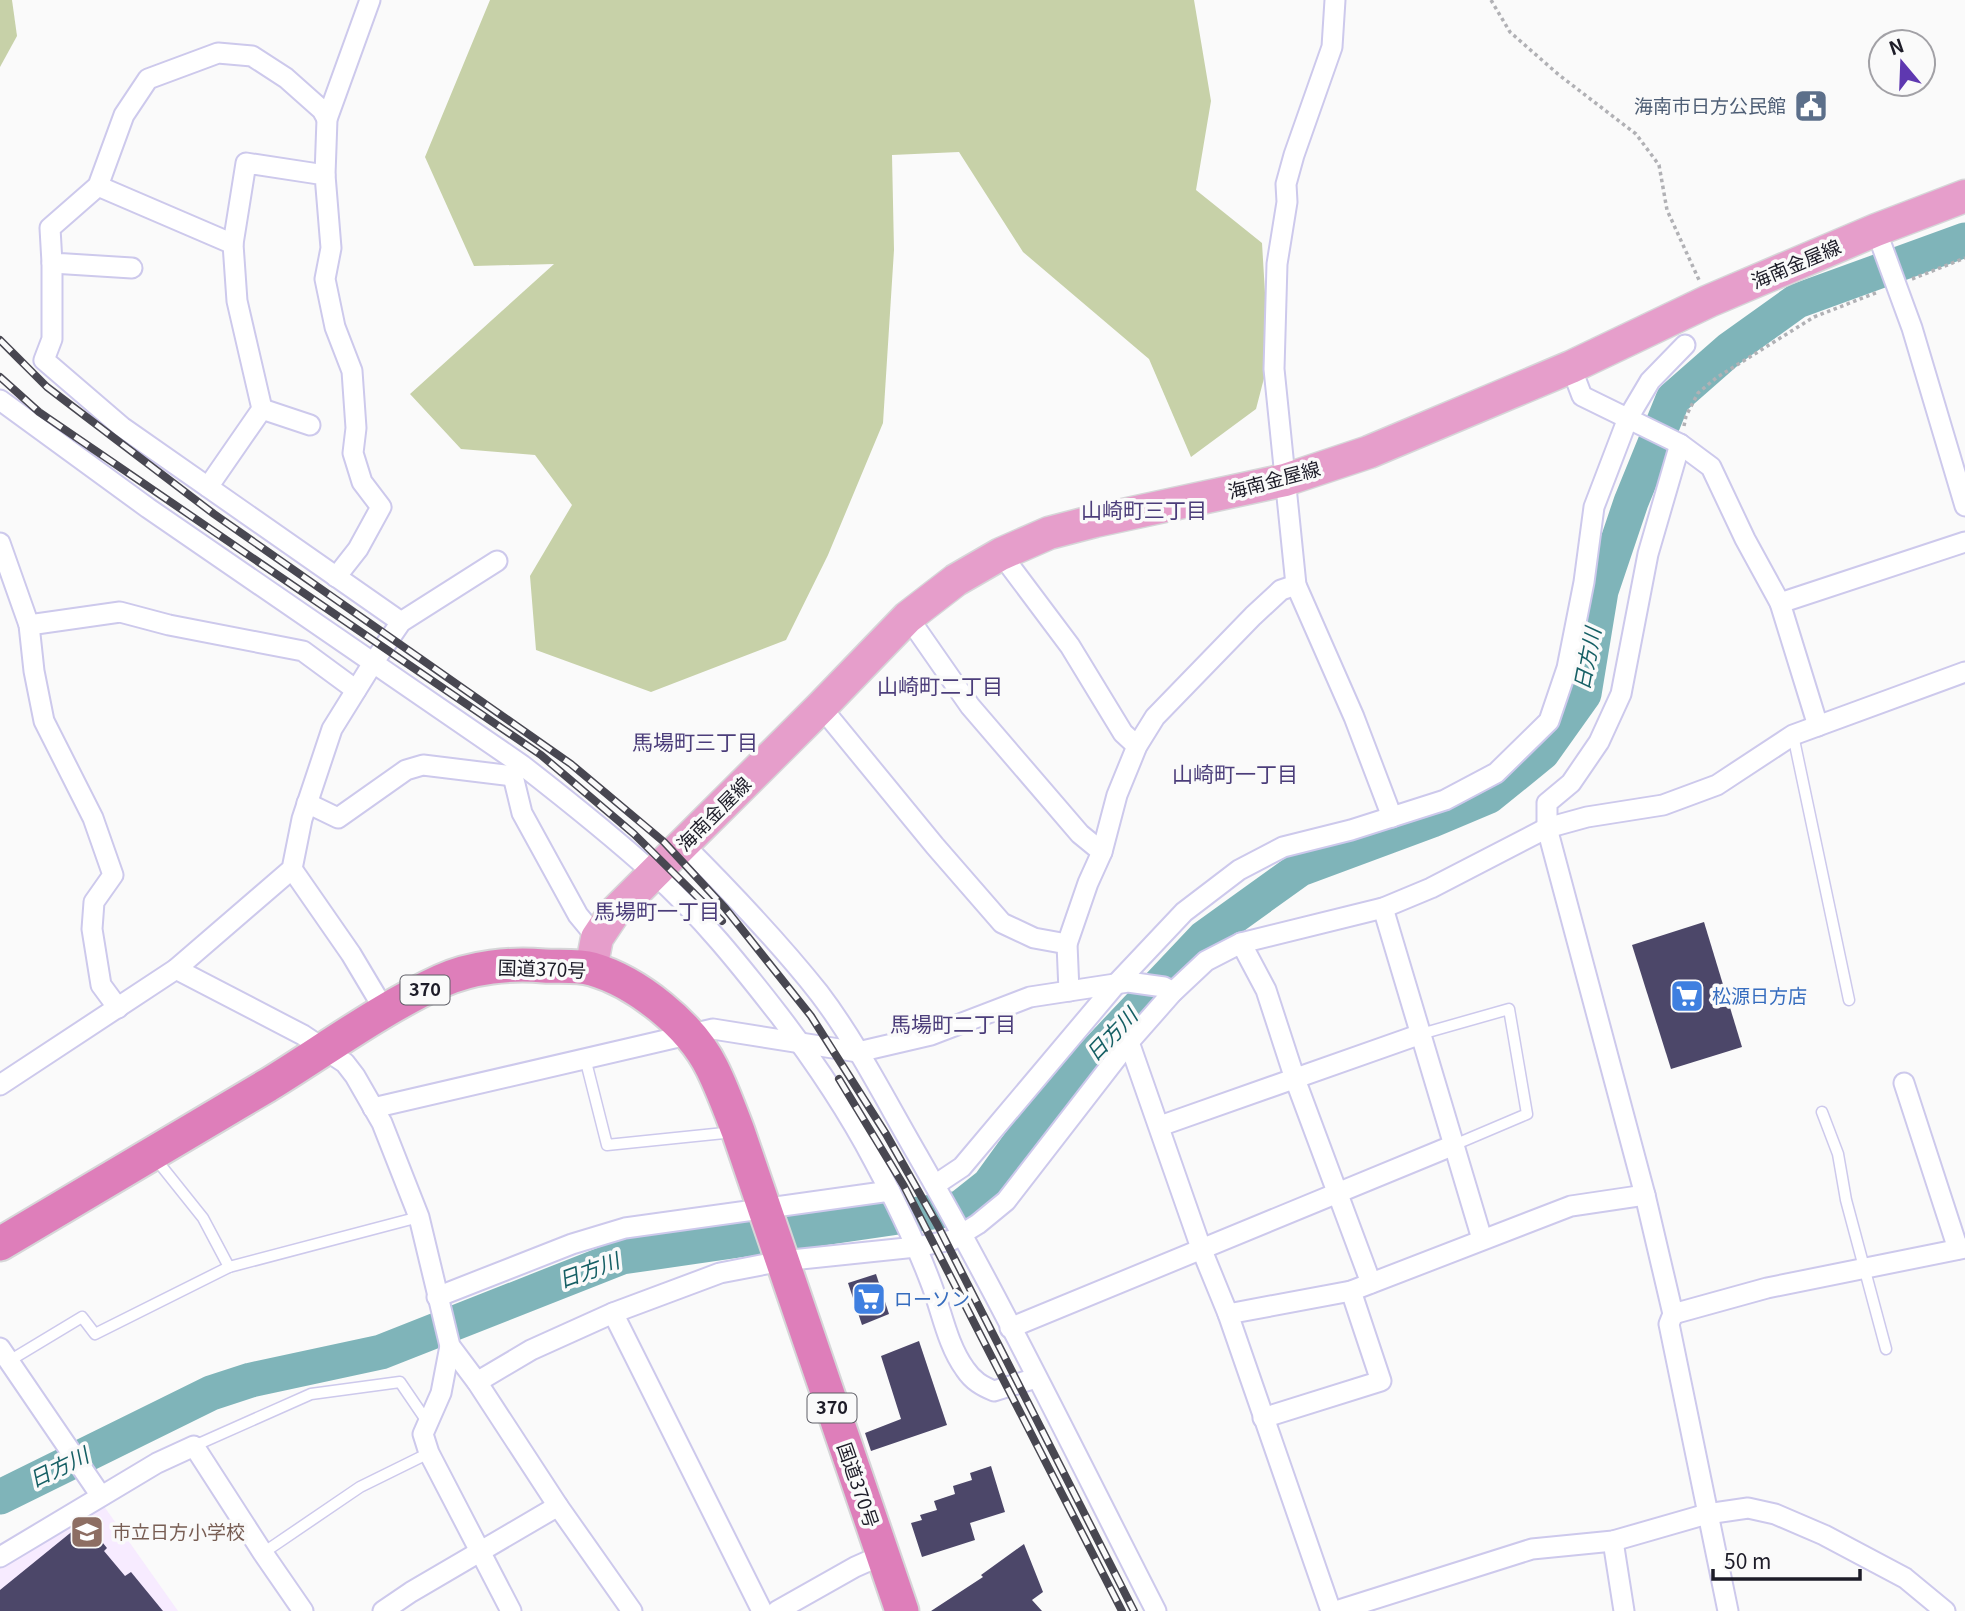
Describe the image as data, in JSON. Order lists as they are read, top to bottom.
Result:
{
  "streets": {
    "highway": ["国道370号", "370"],
    "main road": ["海南金屋線"]
  },
  "crossings": [
    ["海南金屋線", "国道370号"]
  ],
  "districts": [
    "山崎町三丁目",
    "山崎町二丁目",
    "馬場町三丁目",
    "山崎町一丁目",
    "馬場町一丁目",
    "馬場町二丁目"
  ],
  "water": ["日方川"],
  "places": {
    "public building": ["海南市日方公民館"],
    "supermarket": ["松源日方店", "ローソン"],
    "school or university": ["市立日方小学校"]
  },
  "scale_bar": "50 m",
  "north": "top"
}
